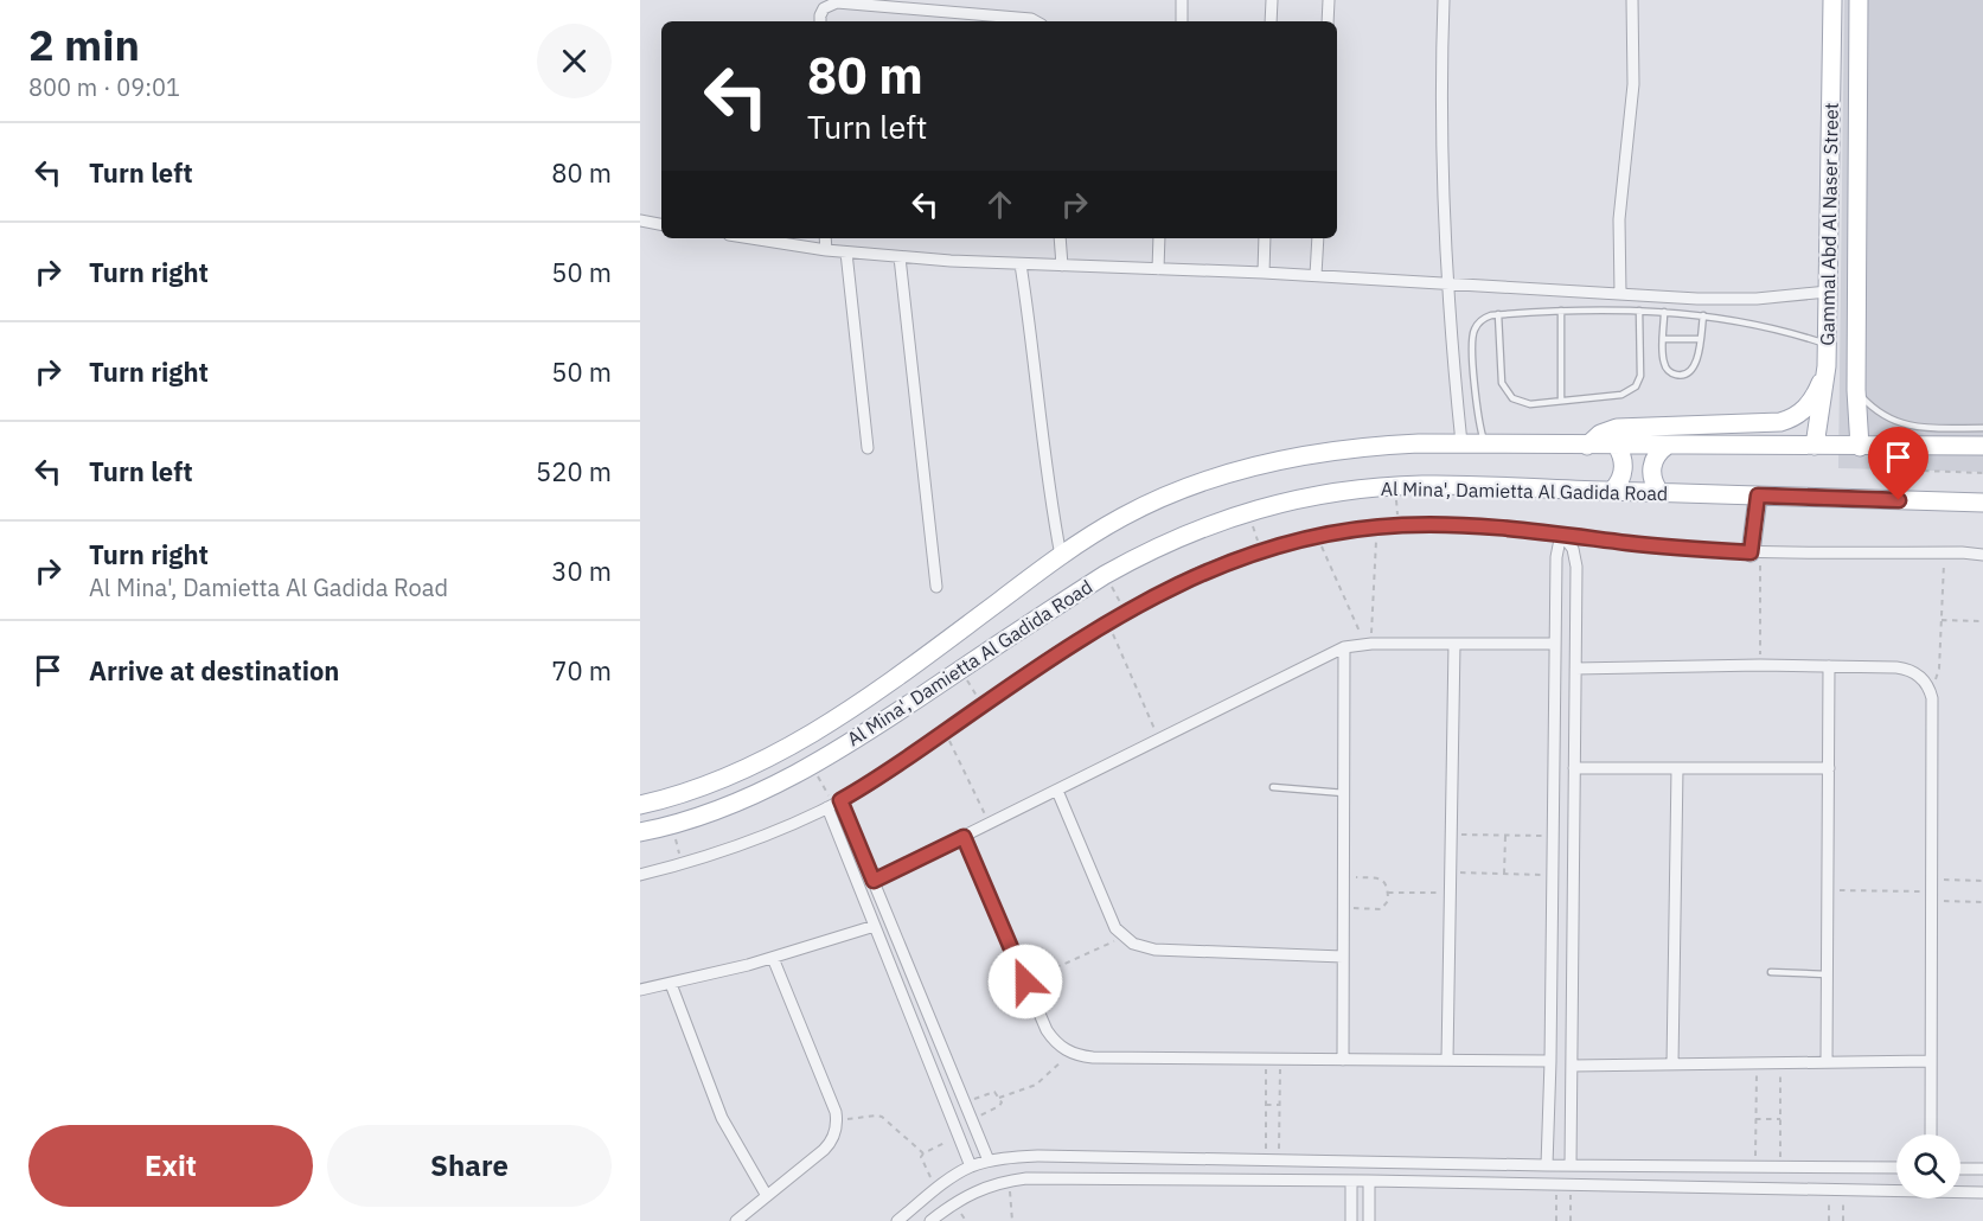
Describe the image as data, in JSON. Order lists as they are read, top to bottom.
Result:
{
  "streets": {
    "main road": ["Gammal Abd Al Naser Street", "Al Mina', Damietta Al Gadida Road"]
  },
  "crossings": [
    ["Gammal Abd Al Naser Street", "Al Mina', Damietta Al Gadida Road"]
  ],
  "page": {
    "heading": ["2 min", "800 m · 09:01"],
    "turn": ["80 m", "Turn left"],
    "list": [
      {
        "name": "Turn left",
        "value": "80 m"
      },
      {
        "name": "Turn right",
        "value": "50 m"
      },
      {
        "name": "Turn right",
        "value": "50 m"
      },
      {
        "name": "Turn left",
        "value": "520 m"
      },
      {
        "name": "Turn right",
        "note": "Al Mina', Damietta Al Gadida Road",
        "value": "30 m"
      },
      {
        "name": "Arrive at destination",
        "value": "70 m"
      }
    ],
    "buttons": ["Exit", "Share"]
  }
}
